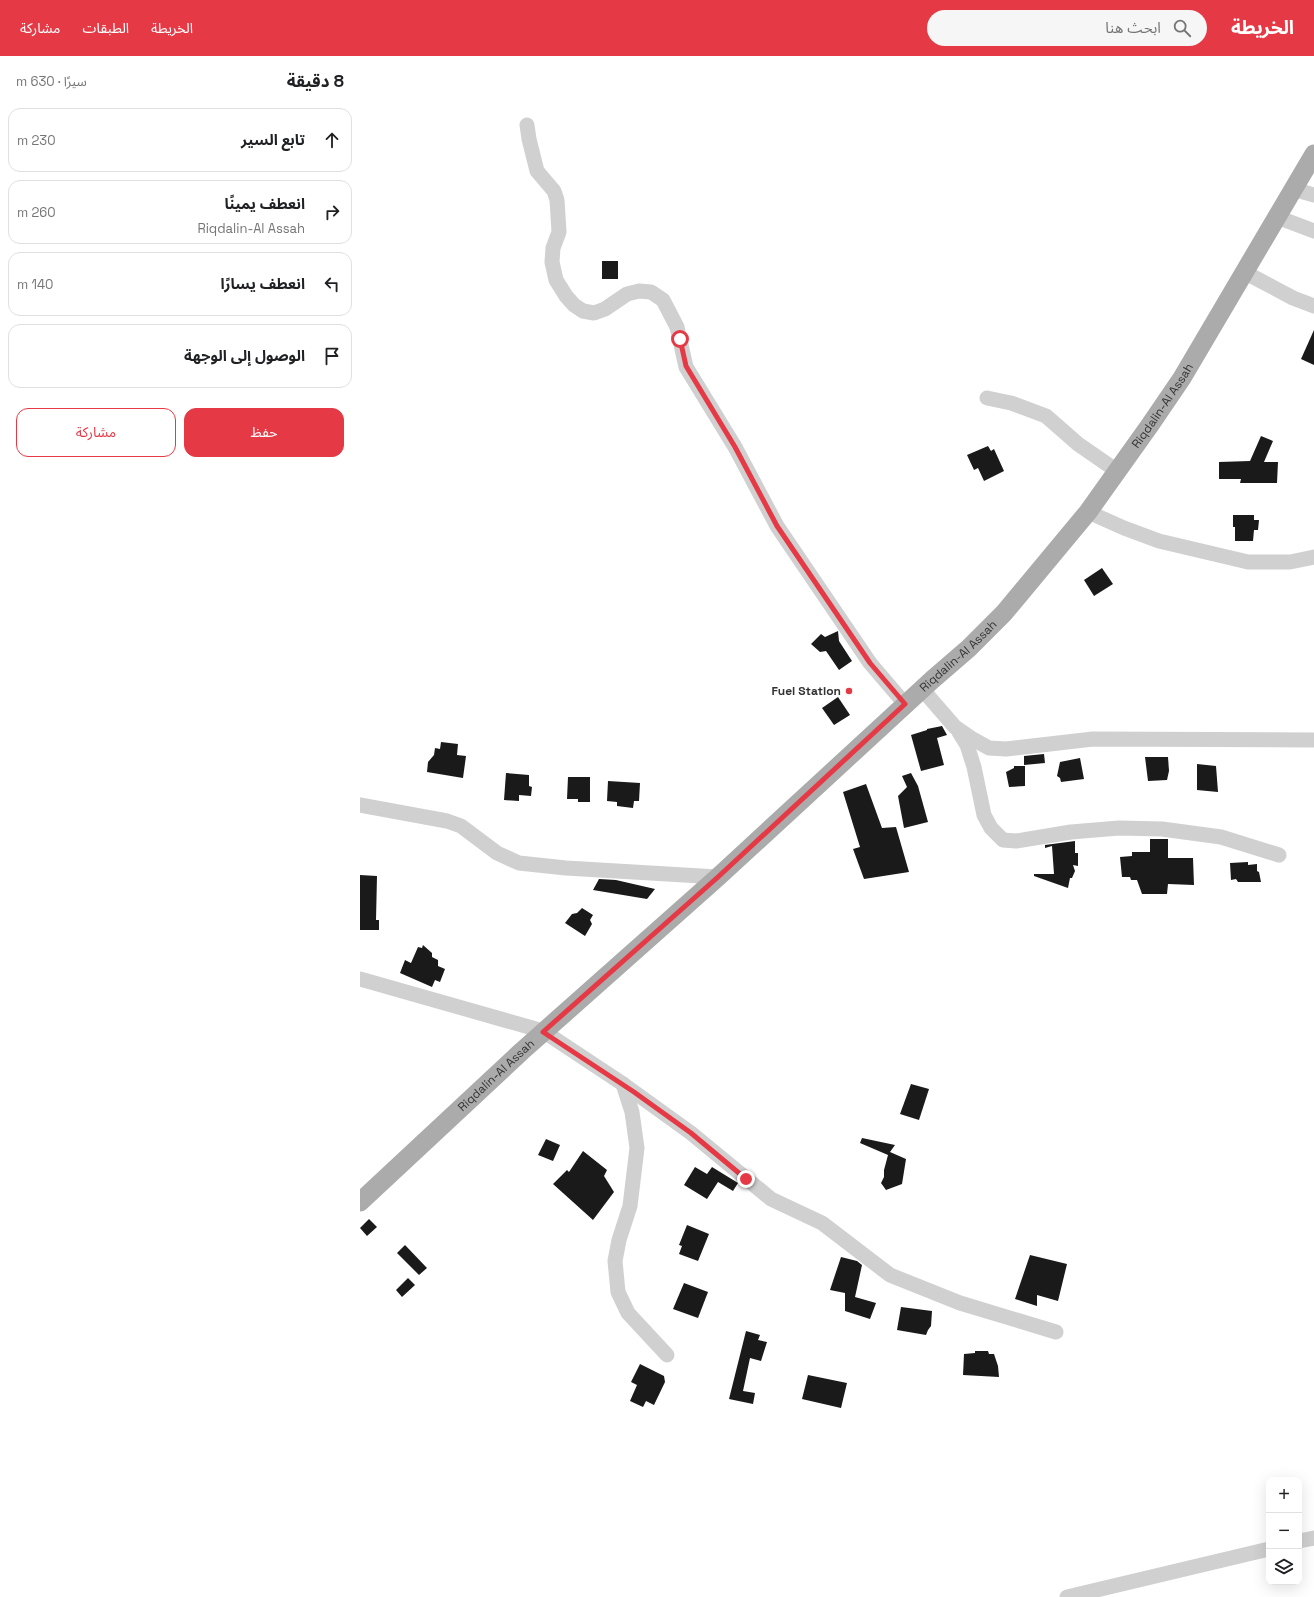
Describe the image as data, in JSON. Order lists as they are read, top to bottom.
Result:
{
  "streets": {
    "main road": ["Riqdalin-Al Assah"]
  },
  "places": ["Fuel Station"],
  "page": {
    "header": "الخريطة",
    "search": "ابحث هنا",
    "nav": ["الخريطة", "الطبقات", "مشاركة"],
    "heading": ["8 دقيقة", "سيرًا · 630 m"],
    "list": [
      ["تابع السير", "230 m"],
      ["انعطف يمينًا", "Riqdalin-Al Assah", "260 m"],
      ["انعطف يسارًا", "140 m"],
      "الوصول إلى الوجهة"
    ],
    "buttons": ["حفظ", "مشاركة"],
    "map_buttons": ["+", "−"]
  }
}
